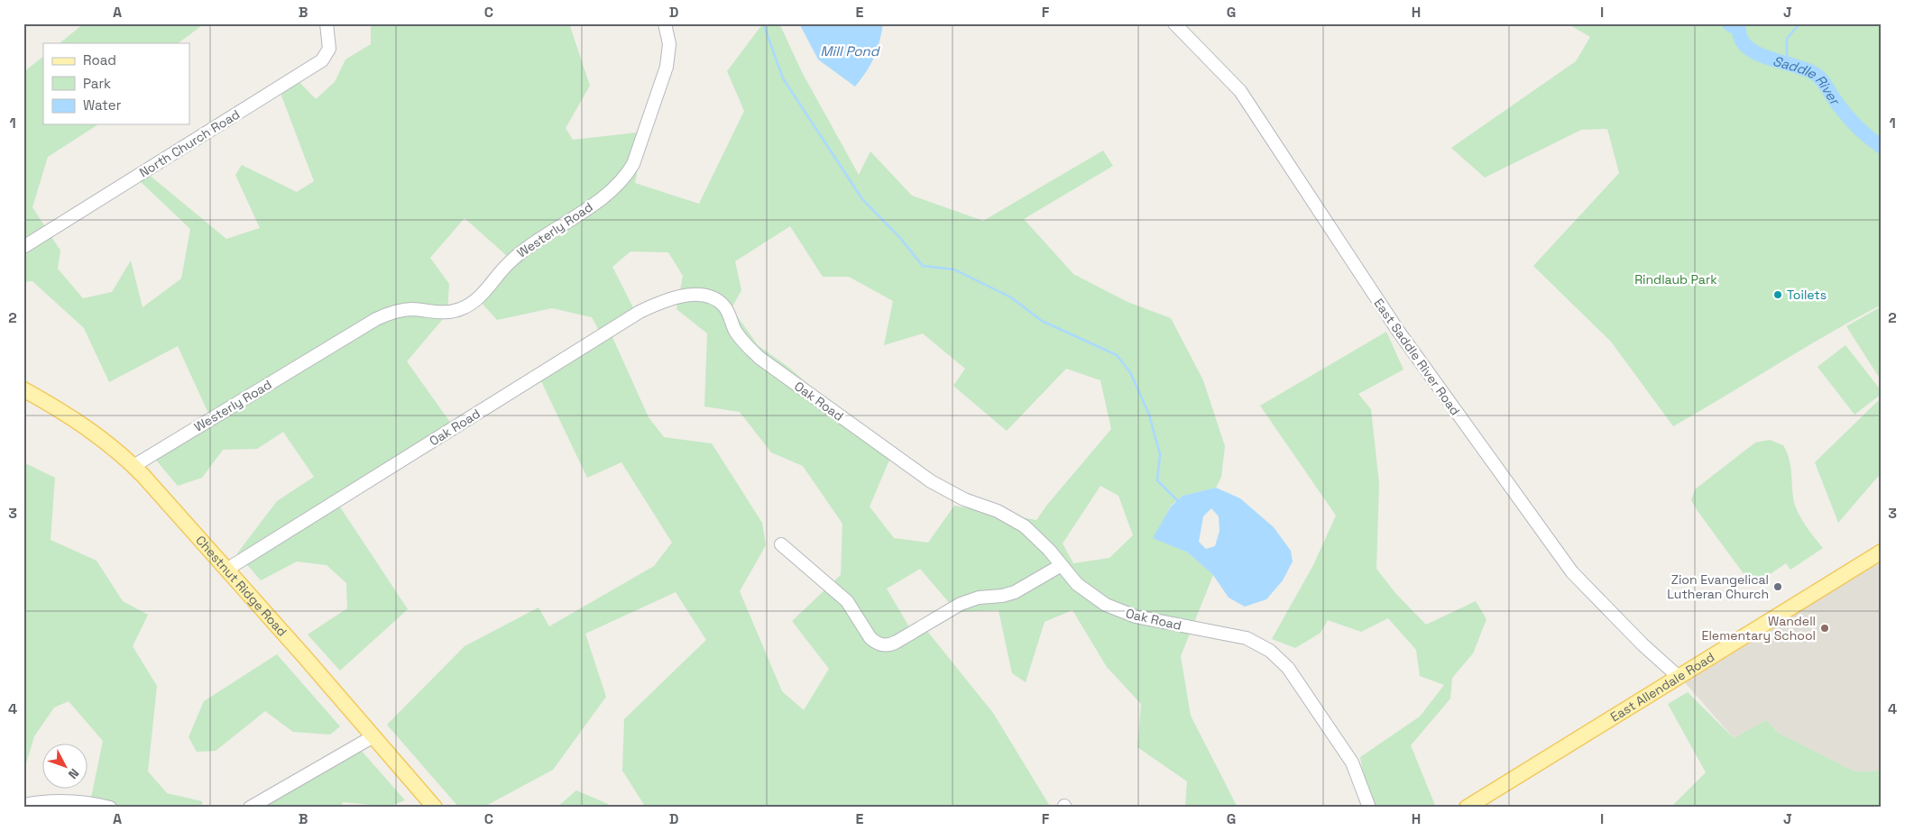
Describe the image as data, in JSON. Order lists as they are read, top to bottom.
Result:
{
  "streets": {
    "main road": ["Chestnut Ridge Road", "East Allendale Road"],
    "street": [
      "North Church Road",
      "Westerly Road",
      "East Saddle River Road",
      "Oak Road"
    ]
  },
  "crossings": [
    ["Westerly Road", "Chestnut Ridge Road"],
    ["East Saddle River Road", "East Allendale Road"],
    ["Oak Road", "Chestnut Ridge Road"]
  ],
  "water": ["Mill Pond", "Saddle River"],
  "parks": ["Rindlaub Park"],
  "places": ["Toilets", "Zion Evangelical Lutheran Church", "Wandell Elementary School"],
  "legend": ["Road", "Park", "Water"],
  "north": "bottom right",
  "grid": {
    "columns": [
      "A",
      "B",
      "C",
      "D",
      "E",
      "F",
      "G",
      "H",
      "I",
      "J"
    ],
    "rows": [
      "1",
      "2",
      "3",
      "4"
    ]
  }
}
